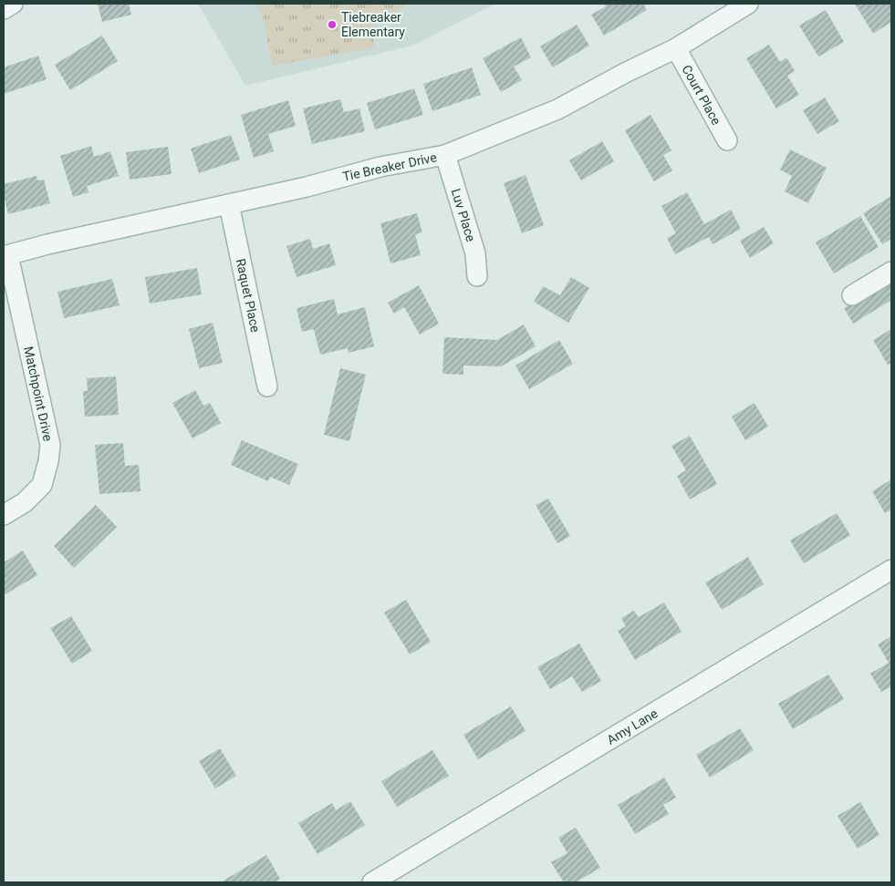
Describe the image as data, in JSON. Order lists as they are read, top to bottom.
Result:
{
  "streets": {
    "street": [
      "Court Place",
      "Tie Breaker Drive",
      "Luv Place",
      "Raquet Place",
      "Matchpoint Drive",
      "Amy Lane"
    ]
  },
  "crossings": [
    ["Court Place", "Tie Breaker Drive"],
    ["Tie Breaker Drive", "Luv Place"],
    ["Tie Breaker Drive", "Raquet Place"],
    ["Tie Breaker Drive", "Matchpoint Drive"]
  ],
  "places": ["Tiebreaker Elementary"]
}
